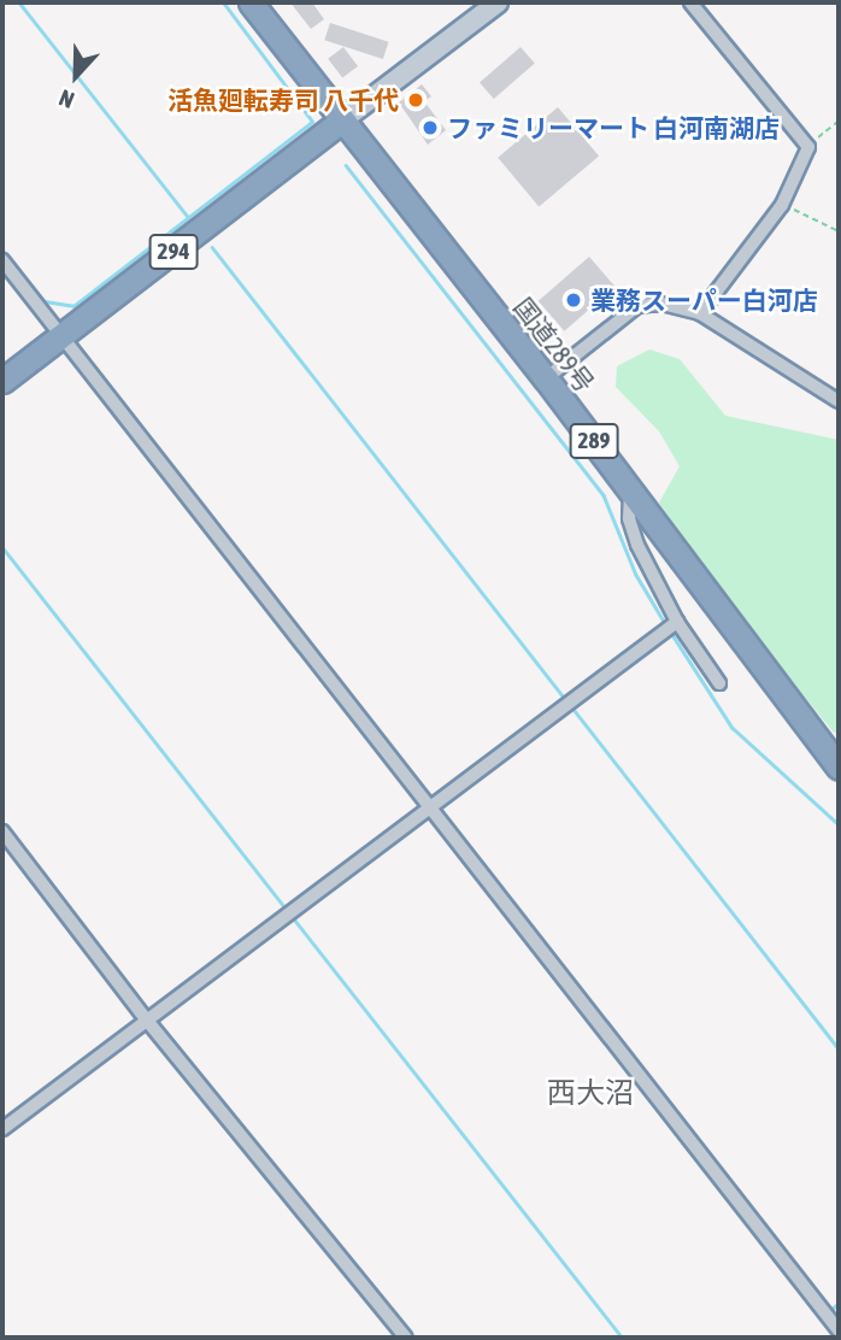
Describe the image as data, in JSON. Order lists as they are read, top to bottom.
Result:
{
  "streets": {
    "highway": ["294", "国道289号", "289"]
  },
  "crossings": [
    ["294", "国道289号"]
  ],
  "districts": ["西大沼"],
  "places": ["活魚廻転寿司 八千代", "ファミリーマート 白河南湖店", "業務スーパー白河店"],
  "north": "bottom"
}
